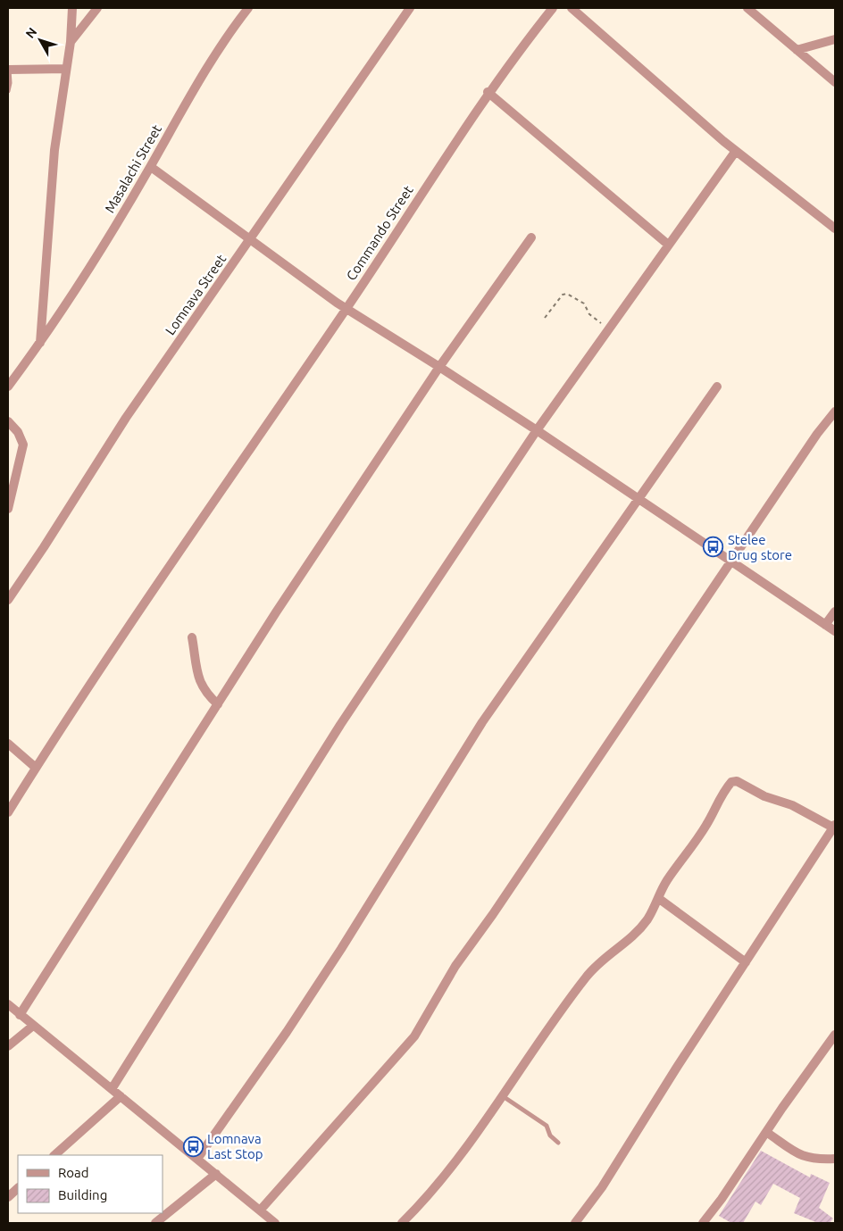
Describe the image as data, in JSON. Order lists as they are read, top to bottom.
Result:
{
  "streets": {
    "street": ["Masalachi Street", "Commando Street", "Lomnava Street"]
  },
  "places": {
    "bus stop": ["Stelee Drug store", "Lomnava Last Stop"]
  },
  "legend": ["Road", "Building"],
  "north": "top left"
}
